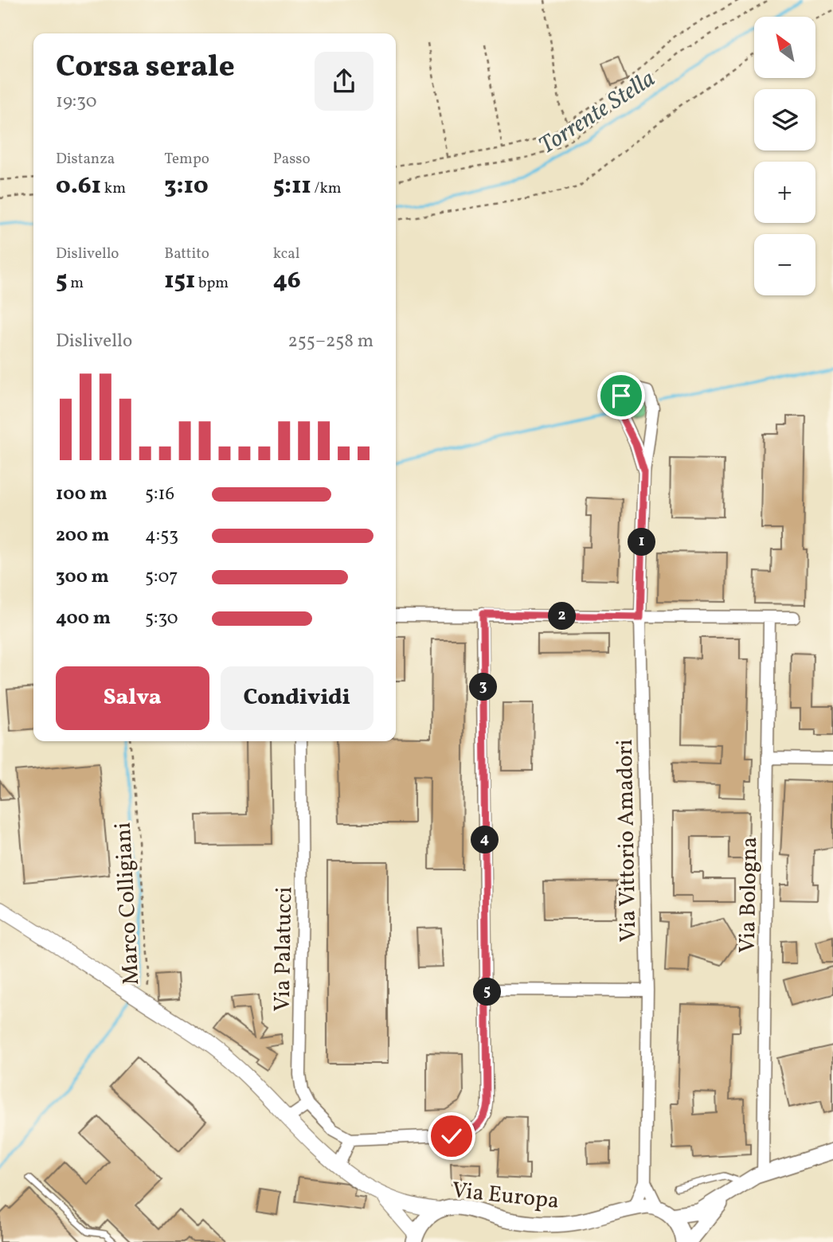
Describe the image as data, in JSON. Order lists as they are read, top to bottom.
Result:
{
  "streets": {
    "main road": ["Via Europa"],
    "street": ["Via Vittorio Amadori", "Via Bologna", "Via Palatucci"],
    "path": ["Marco Colligiani"]
  },
  "crossings": [
    ["Via Vittorio Amadori", "Via Europa"]
  ],
  "water": ["Torrente Stella"],
  "north": "top left",
  "page": {
    "map_buttons": ["+", "−"],
    "heading": ["Corsa serale", "19:30"],
    "stats": [
      ["Distanza", "0.61 km"],
      ["Tempo", "3:10"],
      ["Passo", "5:11 /km"],
      ["Dislivello", "5 m"],
      ["Battito", "151 bpm"],
      ["kcal", "46"]
    ],
    "chart": ["Dislivello", "255–258 m"],
    "list": [
      {
        "name": "100 m",
        "note": "5:16"
      },
      {
        "name": "200 m",
        "note": "4:53"
      },
      {
        "name": "300 m",
        "note": "5:07"
      },
      {
        "name": "400 m",
        "note": "5:30"
      }
    ],
    "pins": [
      "1",
      "2",
      "3",
      "4",
      "5"
    ],
    "buttons": ["Salva", "Condividi"]
  }
}
